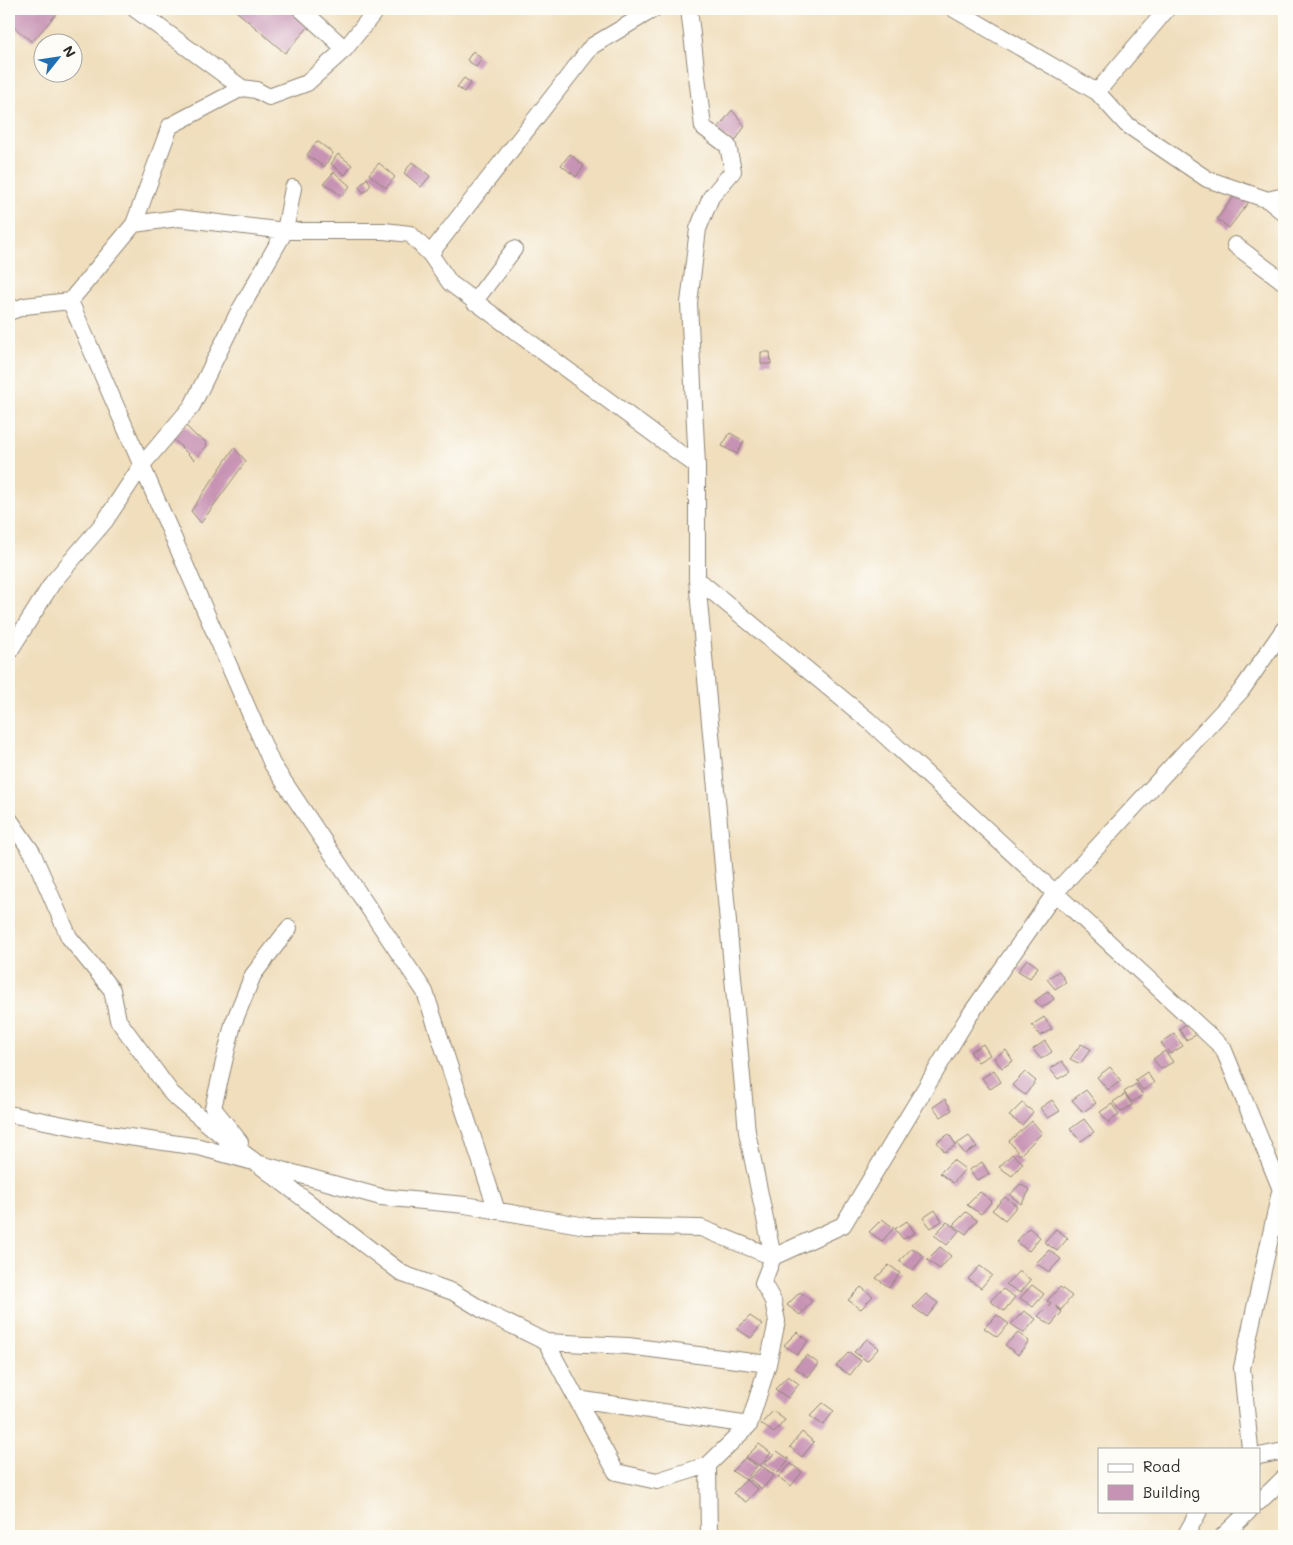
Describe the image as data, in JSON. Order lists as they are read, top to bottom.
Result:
{
  "legend": ["Road", "Building"],
  "north": "top right"
}
